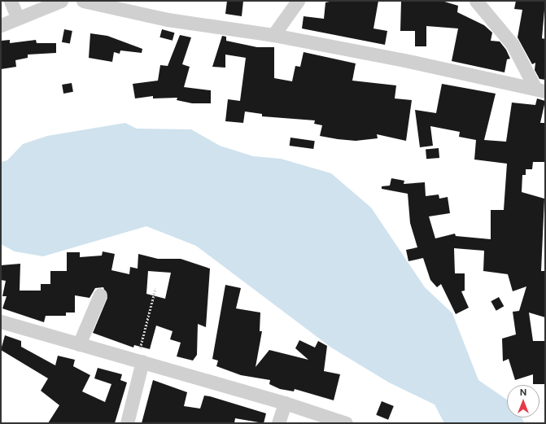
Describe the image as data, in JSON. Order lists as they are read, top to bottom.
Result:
{
  "north": "top"
}
